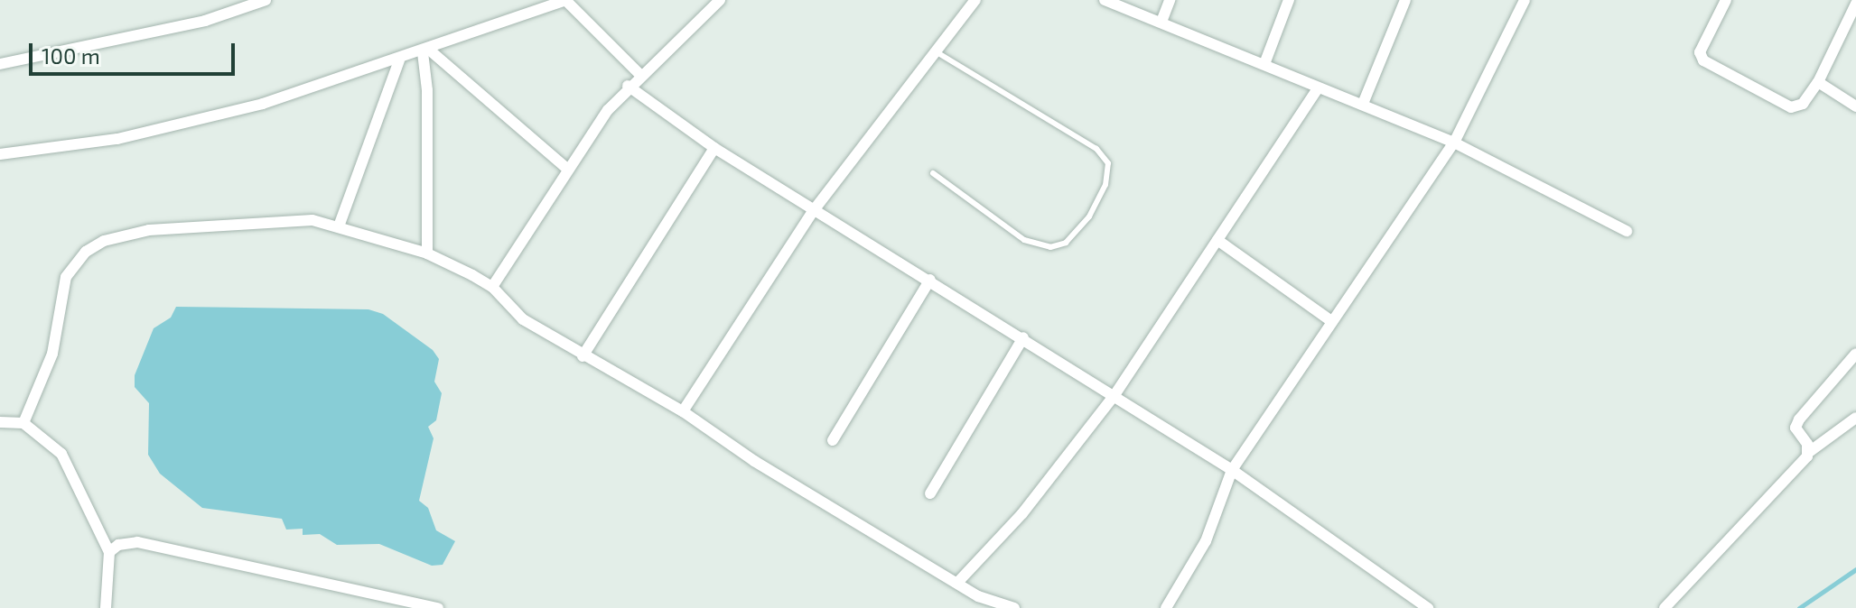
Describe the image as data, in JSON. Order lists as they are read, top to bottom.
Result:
{
  "scale_bar": "100 m"
}
